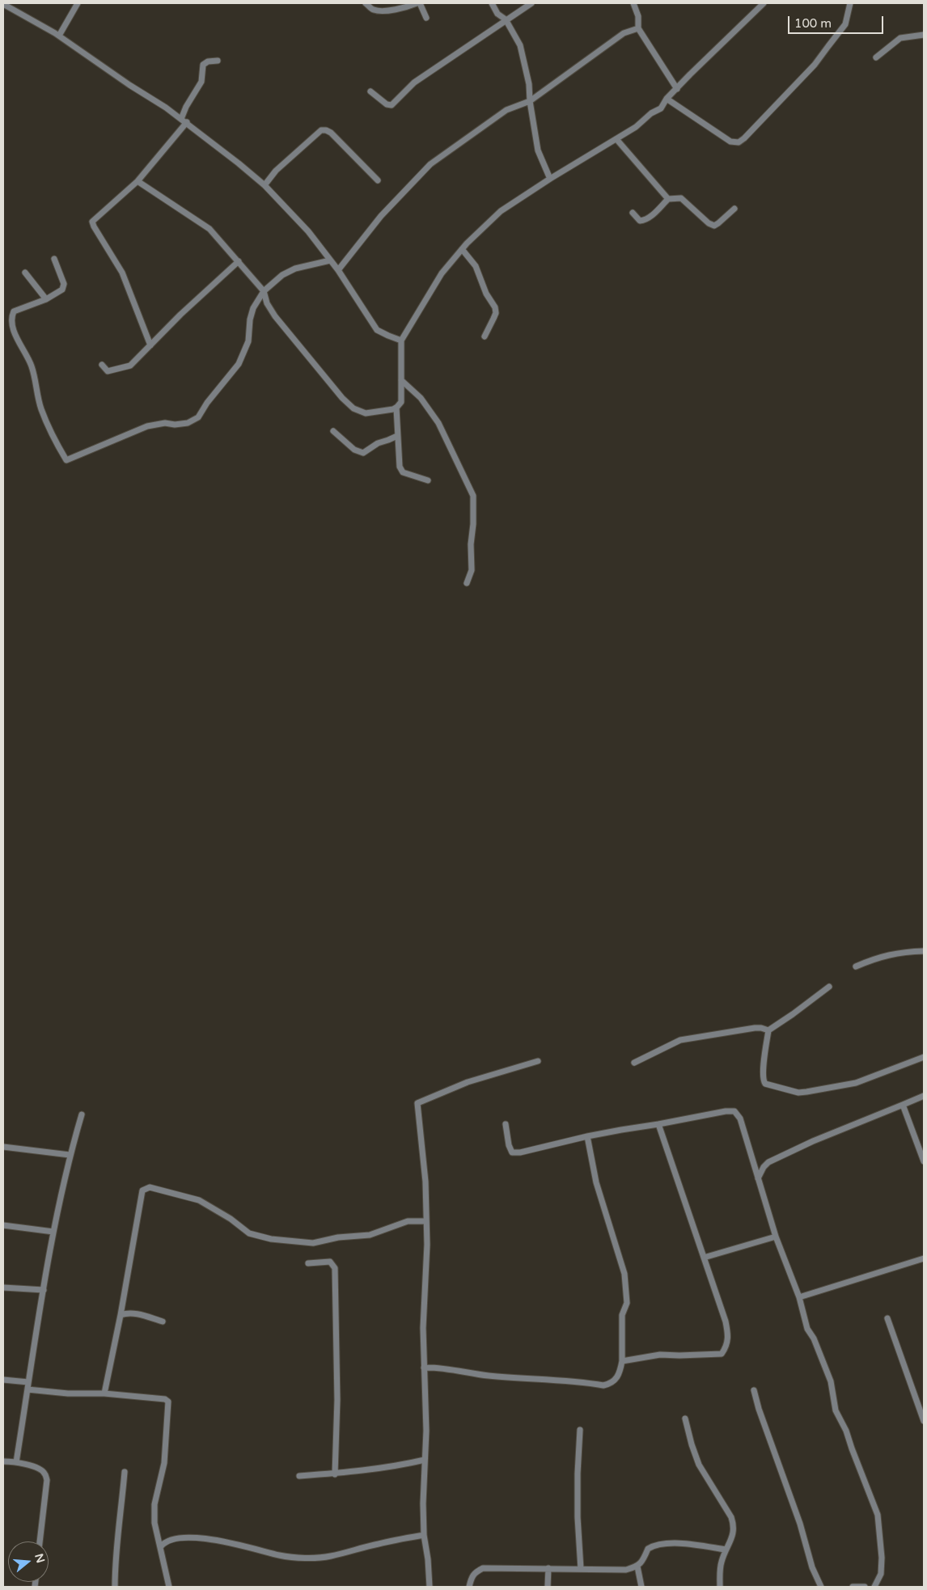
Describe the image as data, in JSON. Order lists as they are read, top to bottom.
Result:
{
  "scale_bar": "100 m",
  "north": "right"
}
